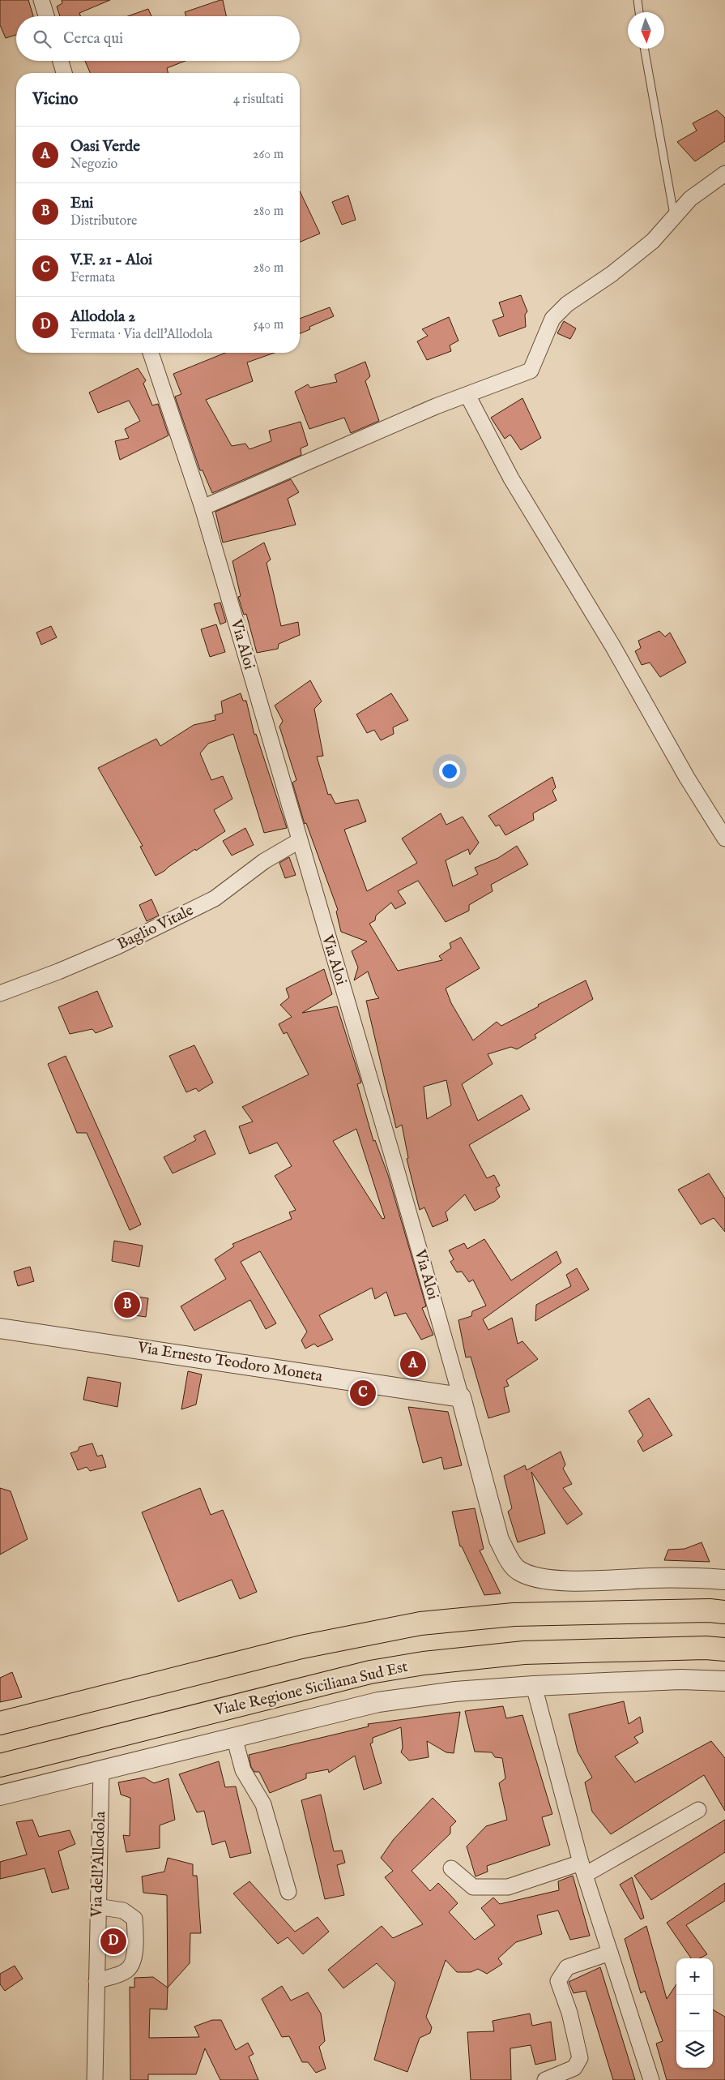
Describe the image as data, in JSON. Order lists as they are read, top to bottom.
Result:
{
  "streets": {
    "main road": ["Viale Regione Siciliana Sud Est"],
    "street": [
      "Via Aloi",
      "Baglio Vitale",
      "Via Ernesto Teodoro Moneta",
      "Via dell'Allodola"
    ]
  },
  "crossings": [
    ["Via Aloi", "Baglio Vitale"],
    ["Via Aloi", "Via Ernesto Teodoro Moneta"],
    ["Viale Regione Siciliana Sud Est", "Via dell'Allodola"]
  ],
  "north": "bottom",
  "page": {
    "search": "Cerca qui",
    "heading": ["Vicino", "4 risultati"],
    "list": [
      {
        "mark": "A",
        "name": "Oasi Verde",
        "note": "Negozio",
        "value": "260 m"
      },
      {
        "mark": "B",
        "name": "Eni",
        "note": "Distributore",
        "value": "280 m"
      },
      {
        "mark": "C",
        "name": "V.F. 21 - Aloi",
        "note": "Fermata",
        "value": "280 m"
      },
      {
        "mark": "D",
        "name": "Allodola 2",
        "note": "Fermata · Via dell'Allodola",
        "value": "540 m"
      }
    ],
    "pins": [
      "B",
      "A",
      "C",
      "D"
    ],
    "map_buttons": ["+", "−"]
  }
}
